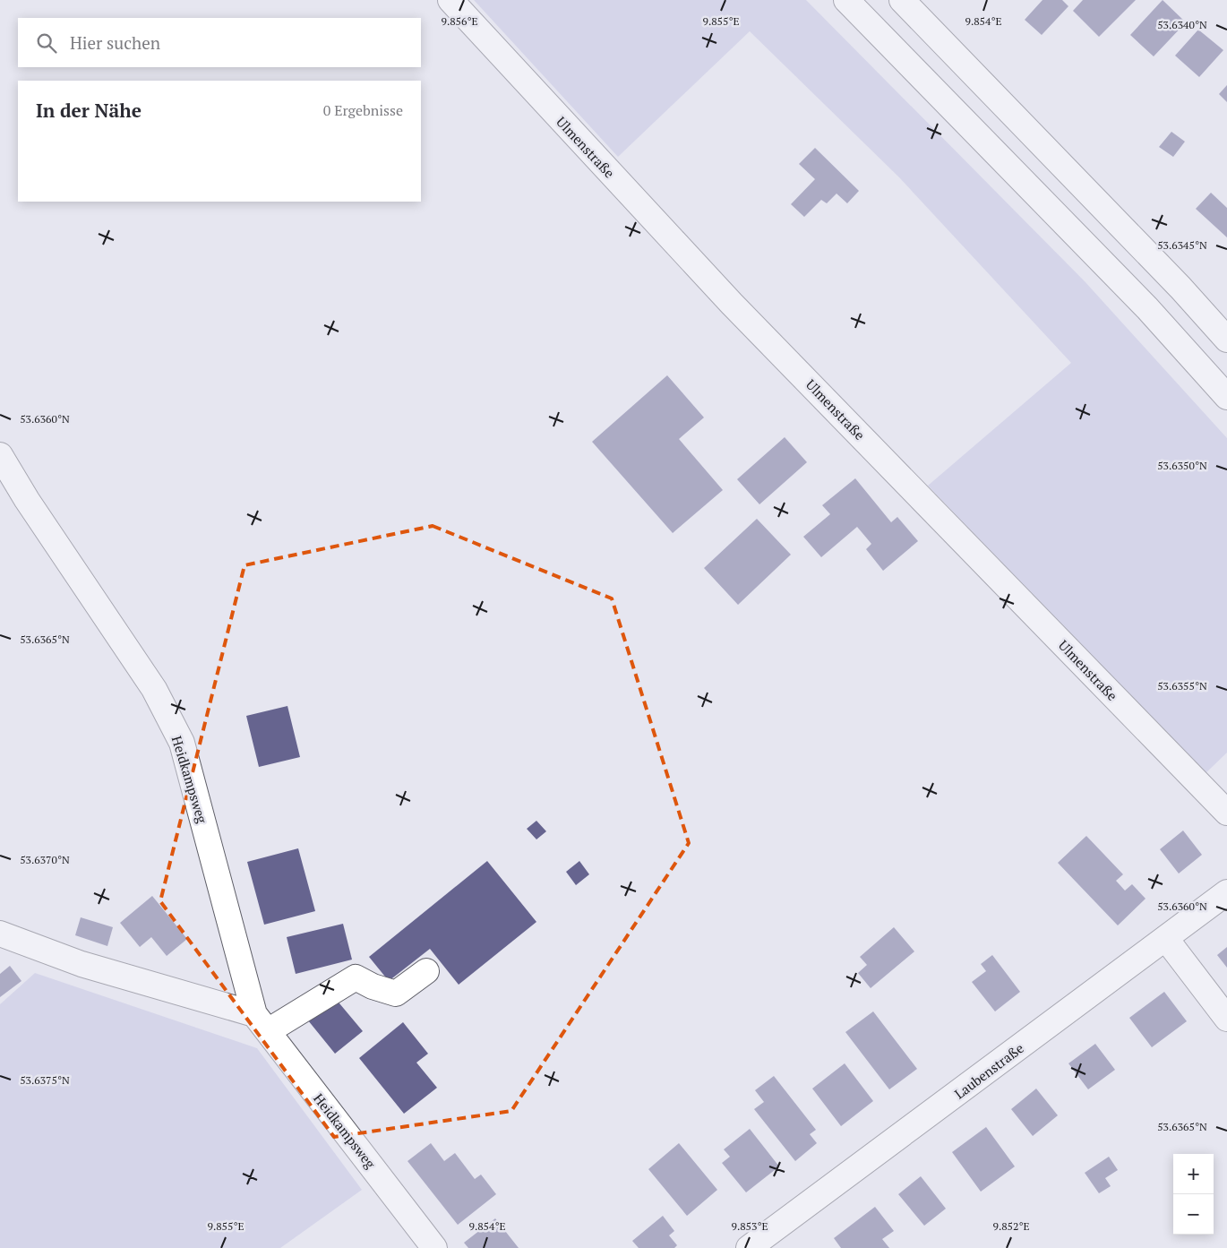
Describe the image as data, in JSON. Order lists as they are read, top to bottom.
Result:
{
  "streets": {
    "main road": ["Ulmenstraße", "Heidkampsweg", "Laubenstraße"]
  },
  "page": {
    "search": "Hier suchen",
    "heading": ["In der Nähe", "0 Ergebnisse"],
    "map_buttons": ["+", "−"]
  },
  "coordinates": [
    "9.855°E",
    "9.856°E",
    "9.854°E",
    "53.6340°N",
    "53.6345°N",
    "53.6360°N",
    "53.6350°N",
    "53.6365°N",
    "53.6355°N",
    "53.6370°N",
    "53.6375°N",
    "9.853°E",
    "9.852°E"
  ]
}
